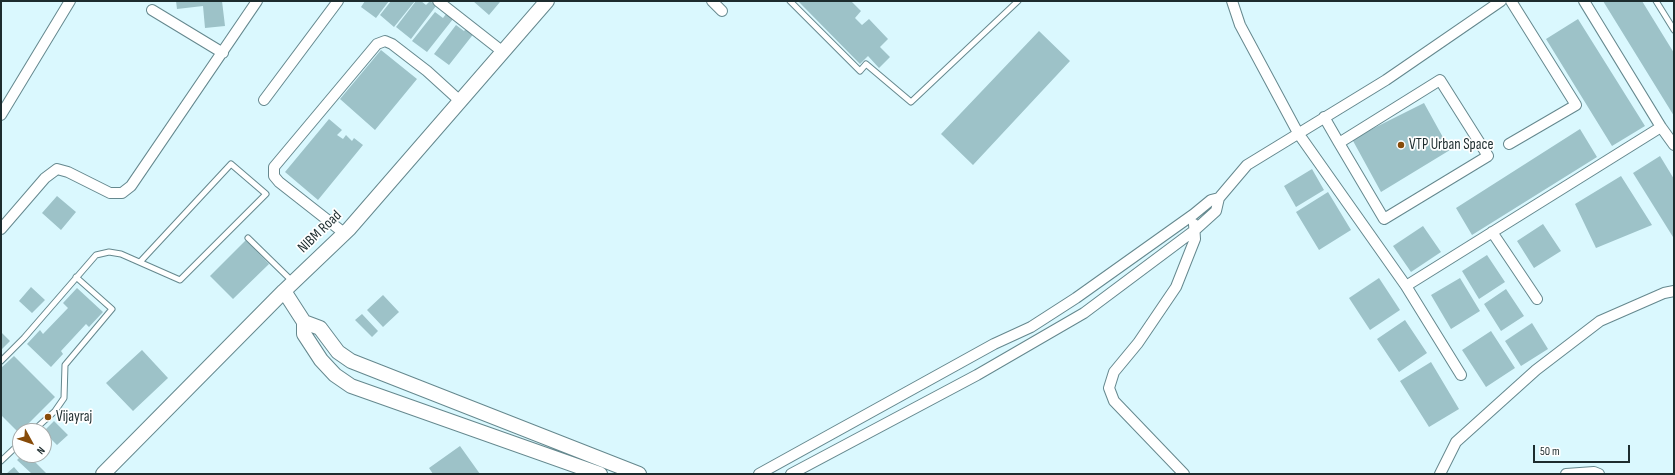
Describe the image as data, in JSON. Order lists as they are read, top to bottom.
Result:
{
  "streets": {
    "street": ["NIBM Road"]
  },
  "places": ["VTP Urban Space", "Vijayraj"],
  "scale_bar": "50 m",
  "north": "bottom right"
}
